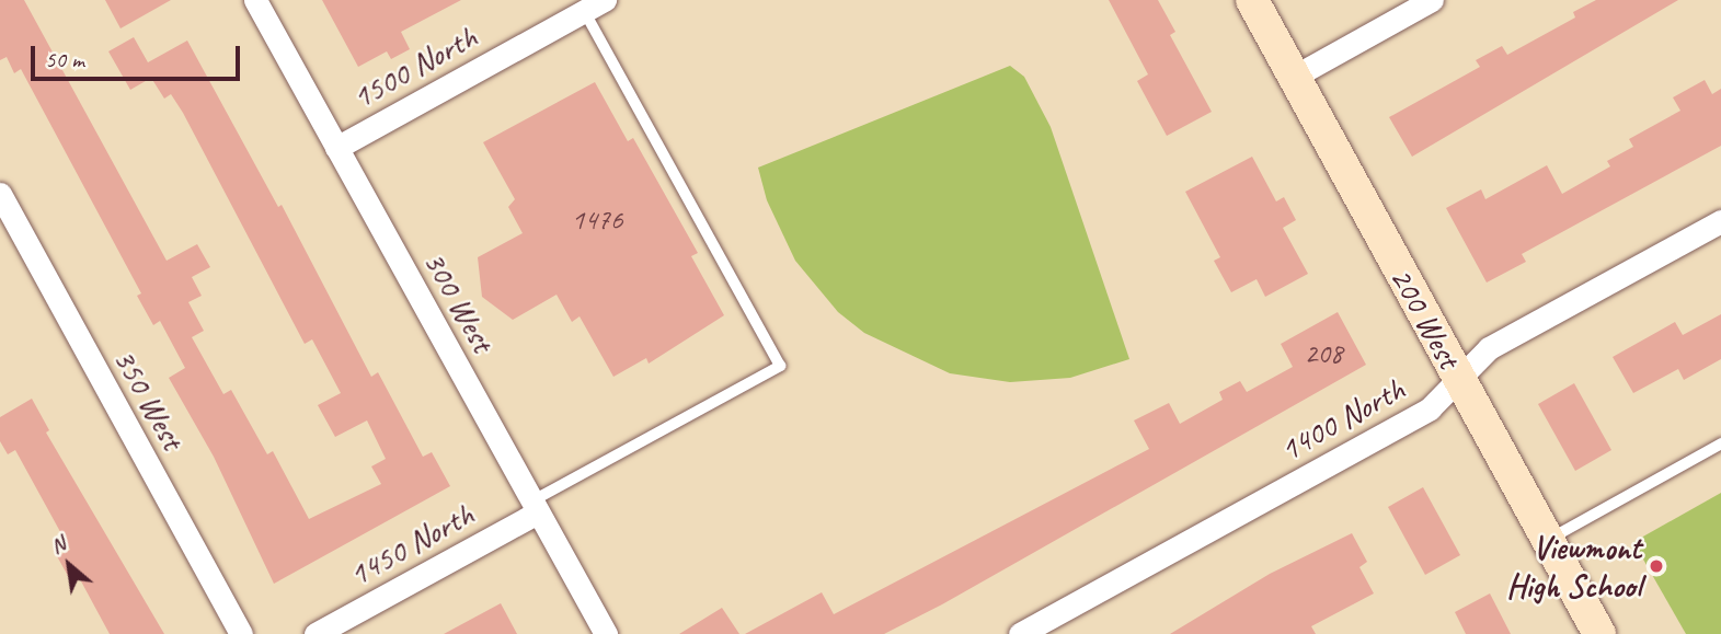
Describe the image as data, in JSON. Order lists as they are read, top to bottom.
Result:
{
  "streets": {
    "main road": ["200 West"],
    "street": [
      "1500 North",
      "300 West",
      "350 West",
      "1400 North",
      "1450 North"
    ]
  },
  "crossings": [
    ["1500 North", "300 West"],
    ["300 West", "1450 North"],
    ["200 West", "1400 North"]
  ],
  "places": ["Viewmont High School"],
  "house_numbers": ["1476", "208"],
  "scale_bar": "50 m",
  "north": "top left"
}
